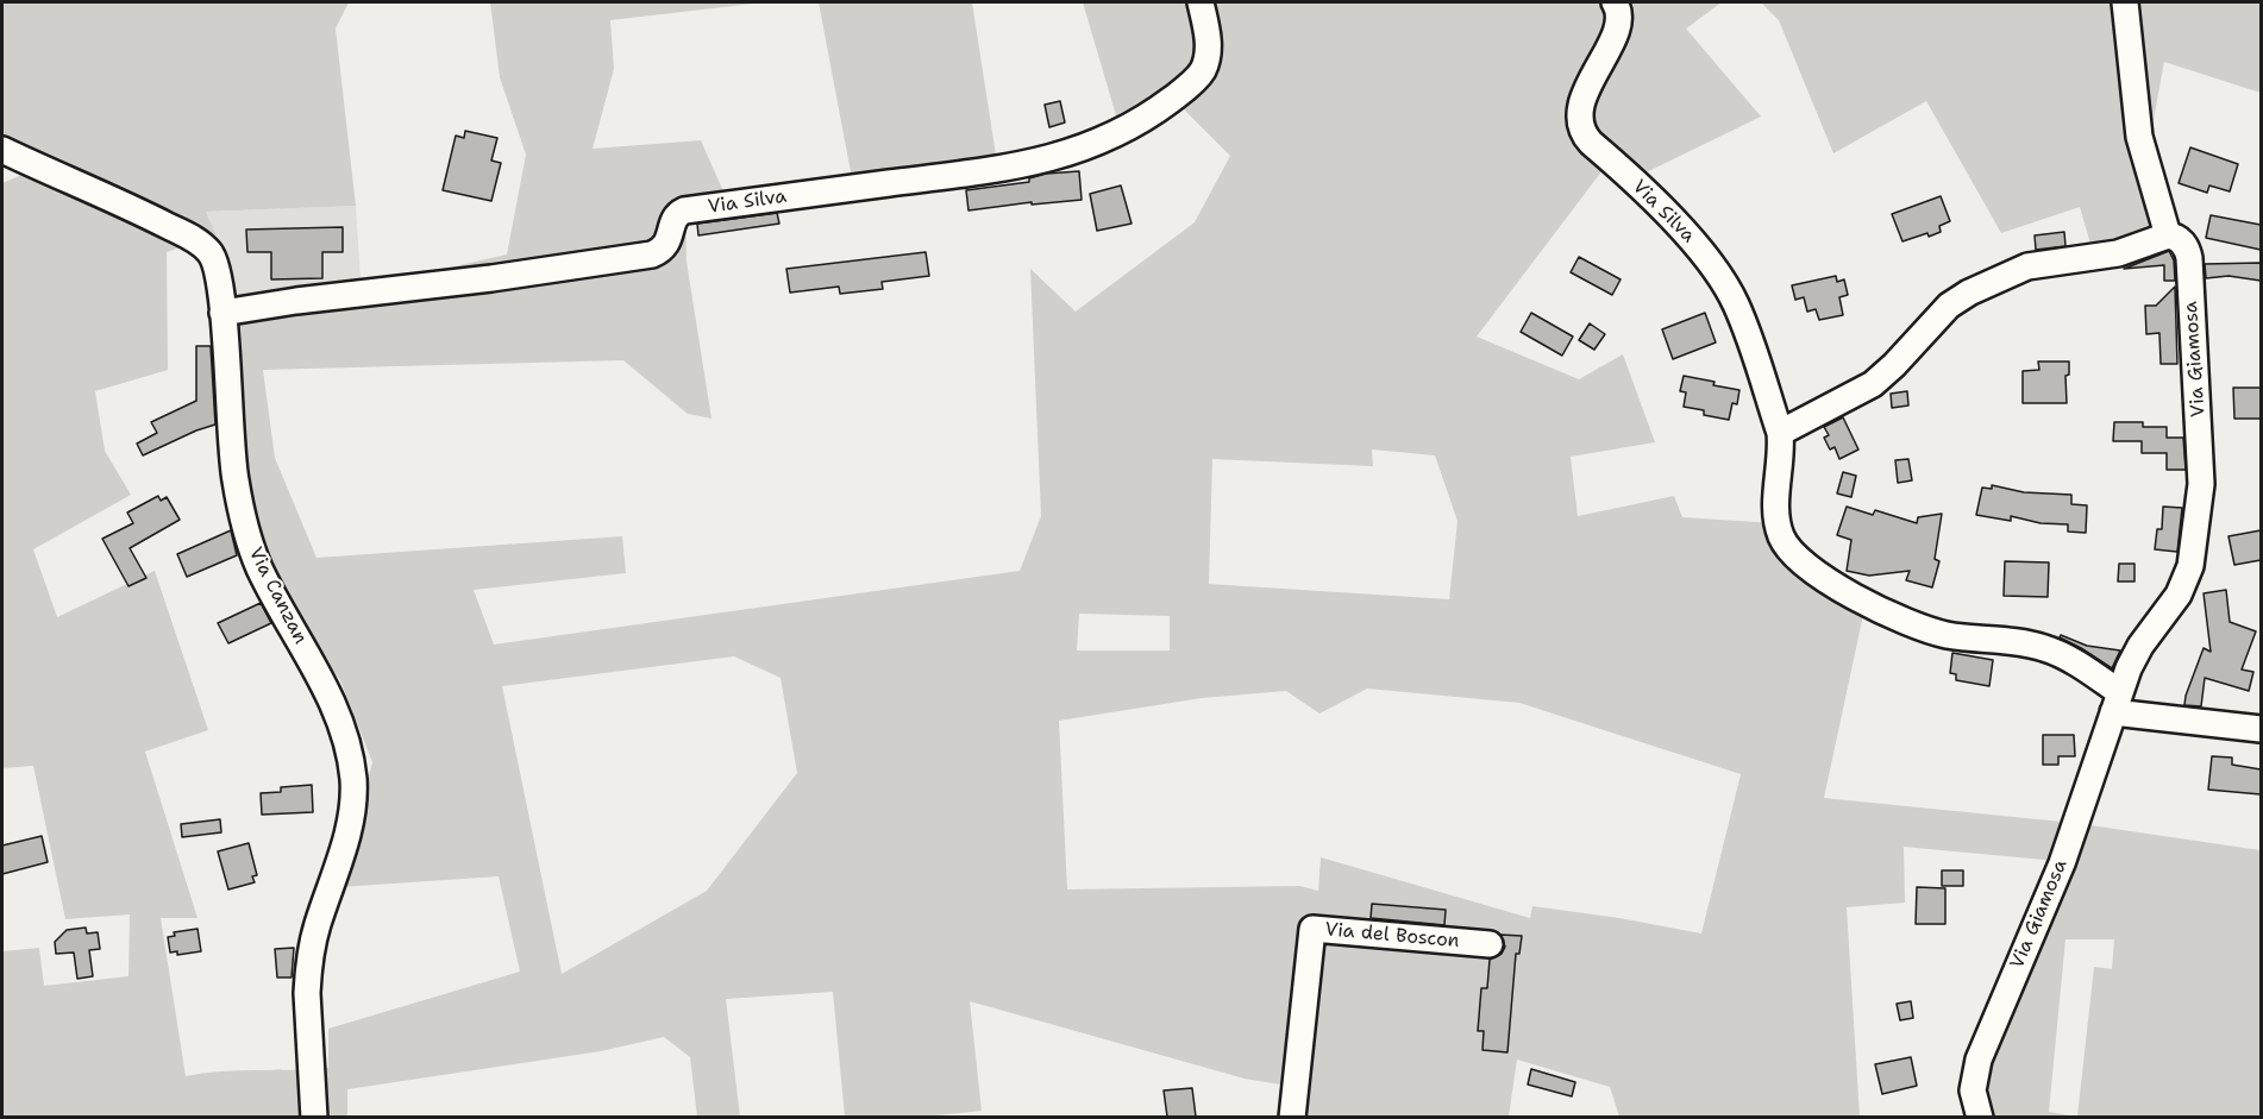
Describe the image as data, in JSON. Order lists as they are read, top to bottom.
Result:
{
  "streets": {
    "street": [
      "Via Silva",
      "Via Giamosa",
      "Via Canzan",
      "Via del Boscon"
    ]
  },
  "crossings": [
    ["Via Silva", "Via Giamosa"],
    ["Via Silva", "Via Canzan"]
  ]
}
